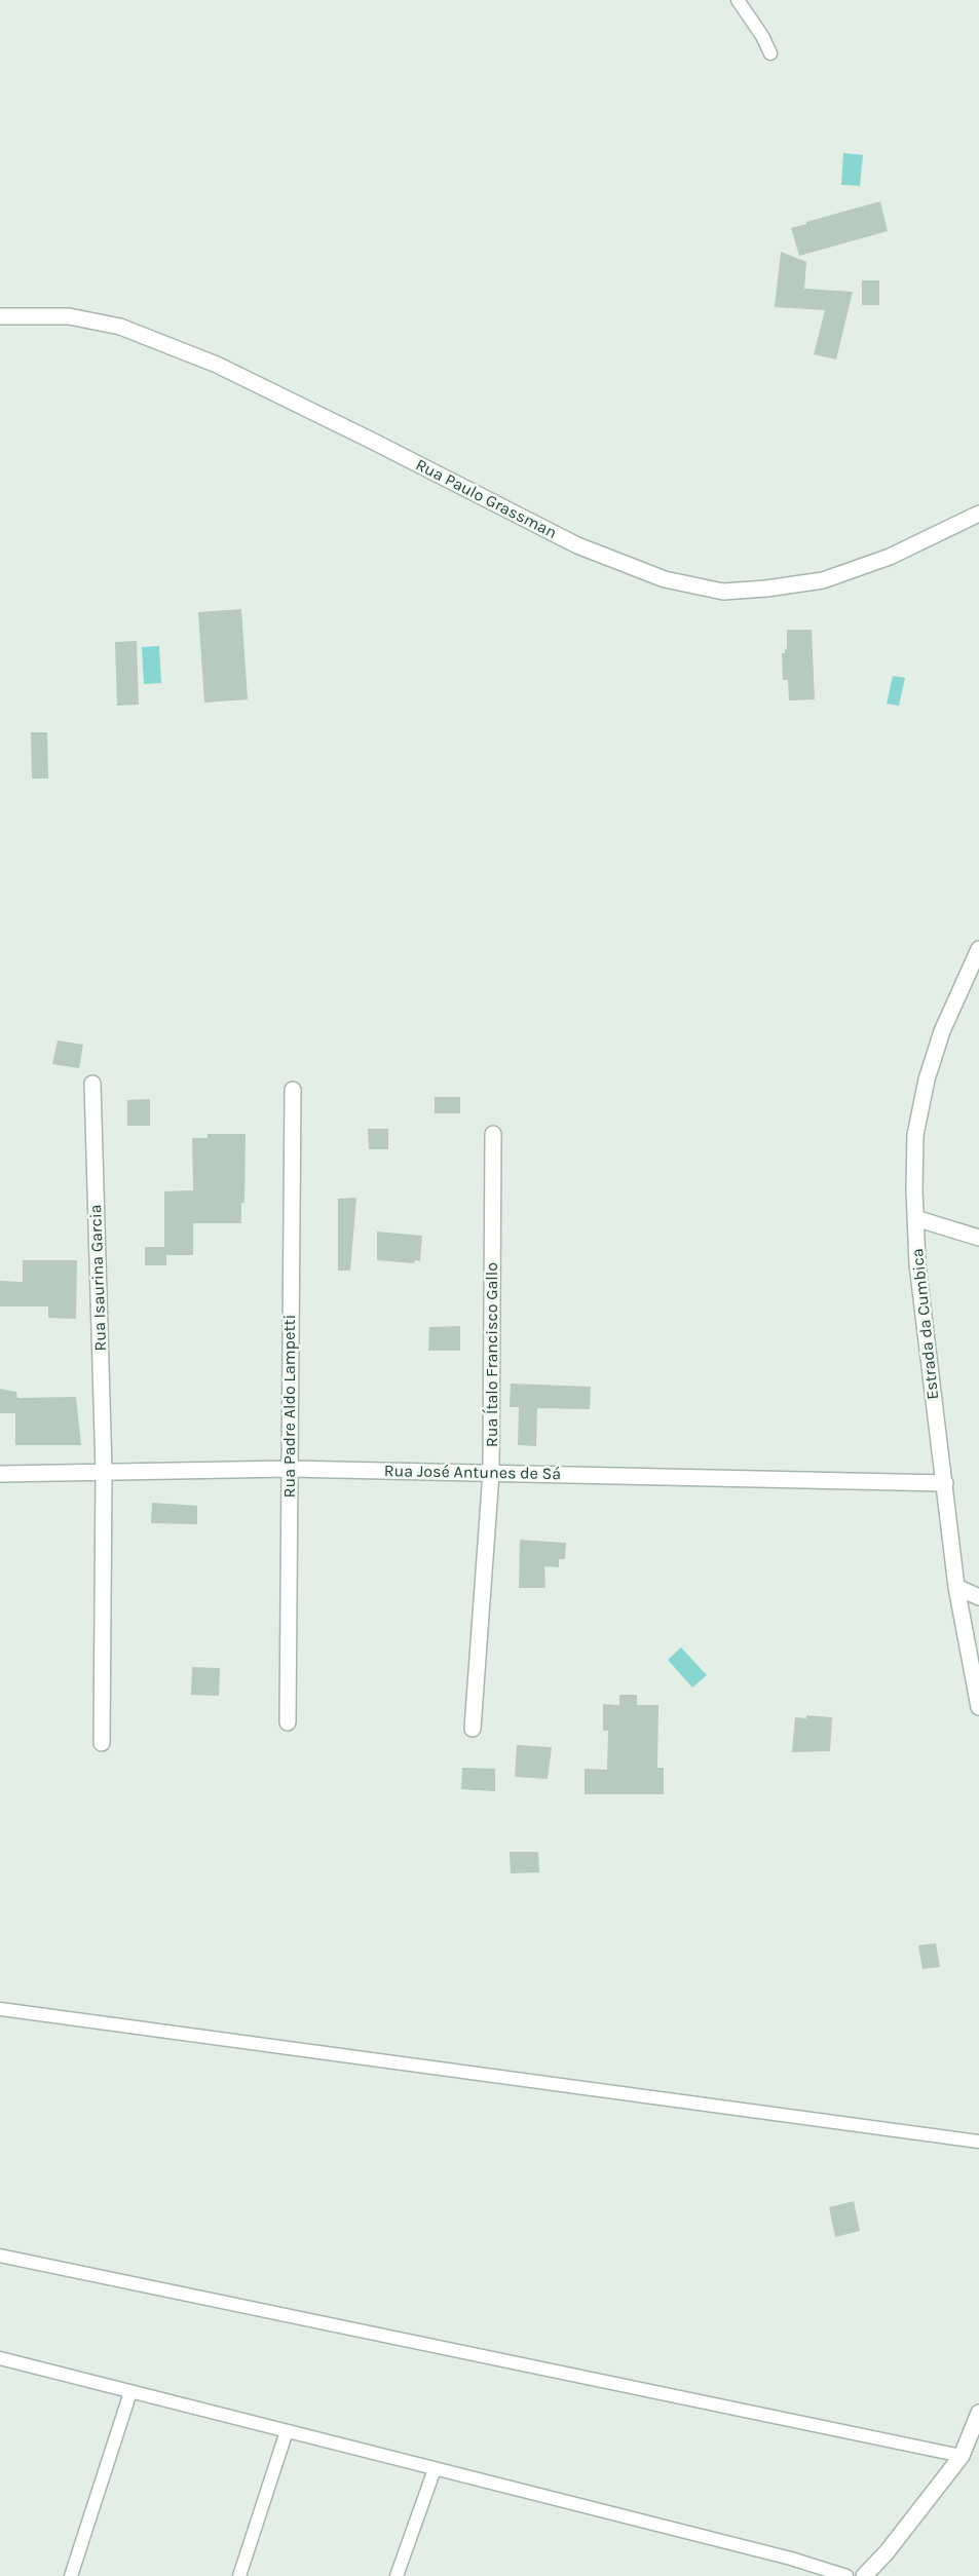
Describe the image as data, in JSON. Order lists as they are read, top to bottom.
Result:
{
  "streets": {
    "street": [
      "Rua Paulo Grassman",
      "Rua Isaurina Garcia",
      "Estrada da Cumbica",
      "Rua Ítalo Francisco Gallo",
      "Rua Padre Aldo Lampetti",
      "Rua José Antunes de Sá"
    ]
  },
  "crossings": [
    ["Rua Isaurina Garcia", "Rua José Antunes de Sá"],
    ["Estrada da Cumbica", "Rua José Antunes de Sá"],
    ["Rua Ítalo Francisco Gallo", "Rua José Antunes de Sá"],
    ["Rua Padre Aldo Lampetti", "Rua José Antunes de Sá"]
  ]
}
